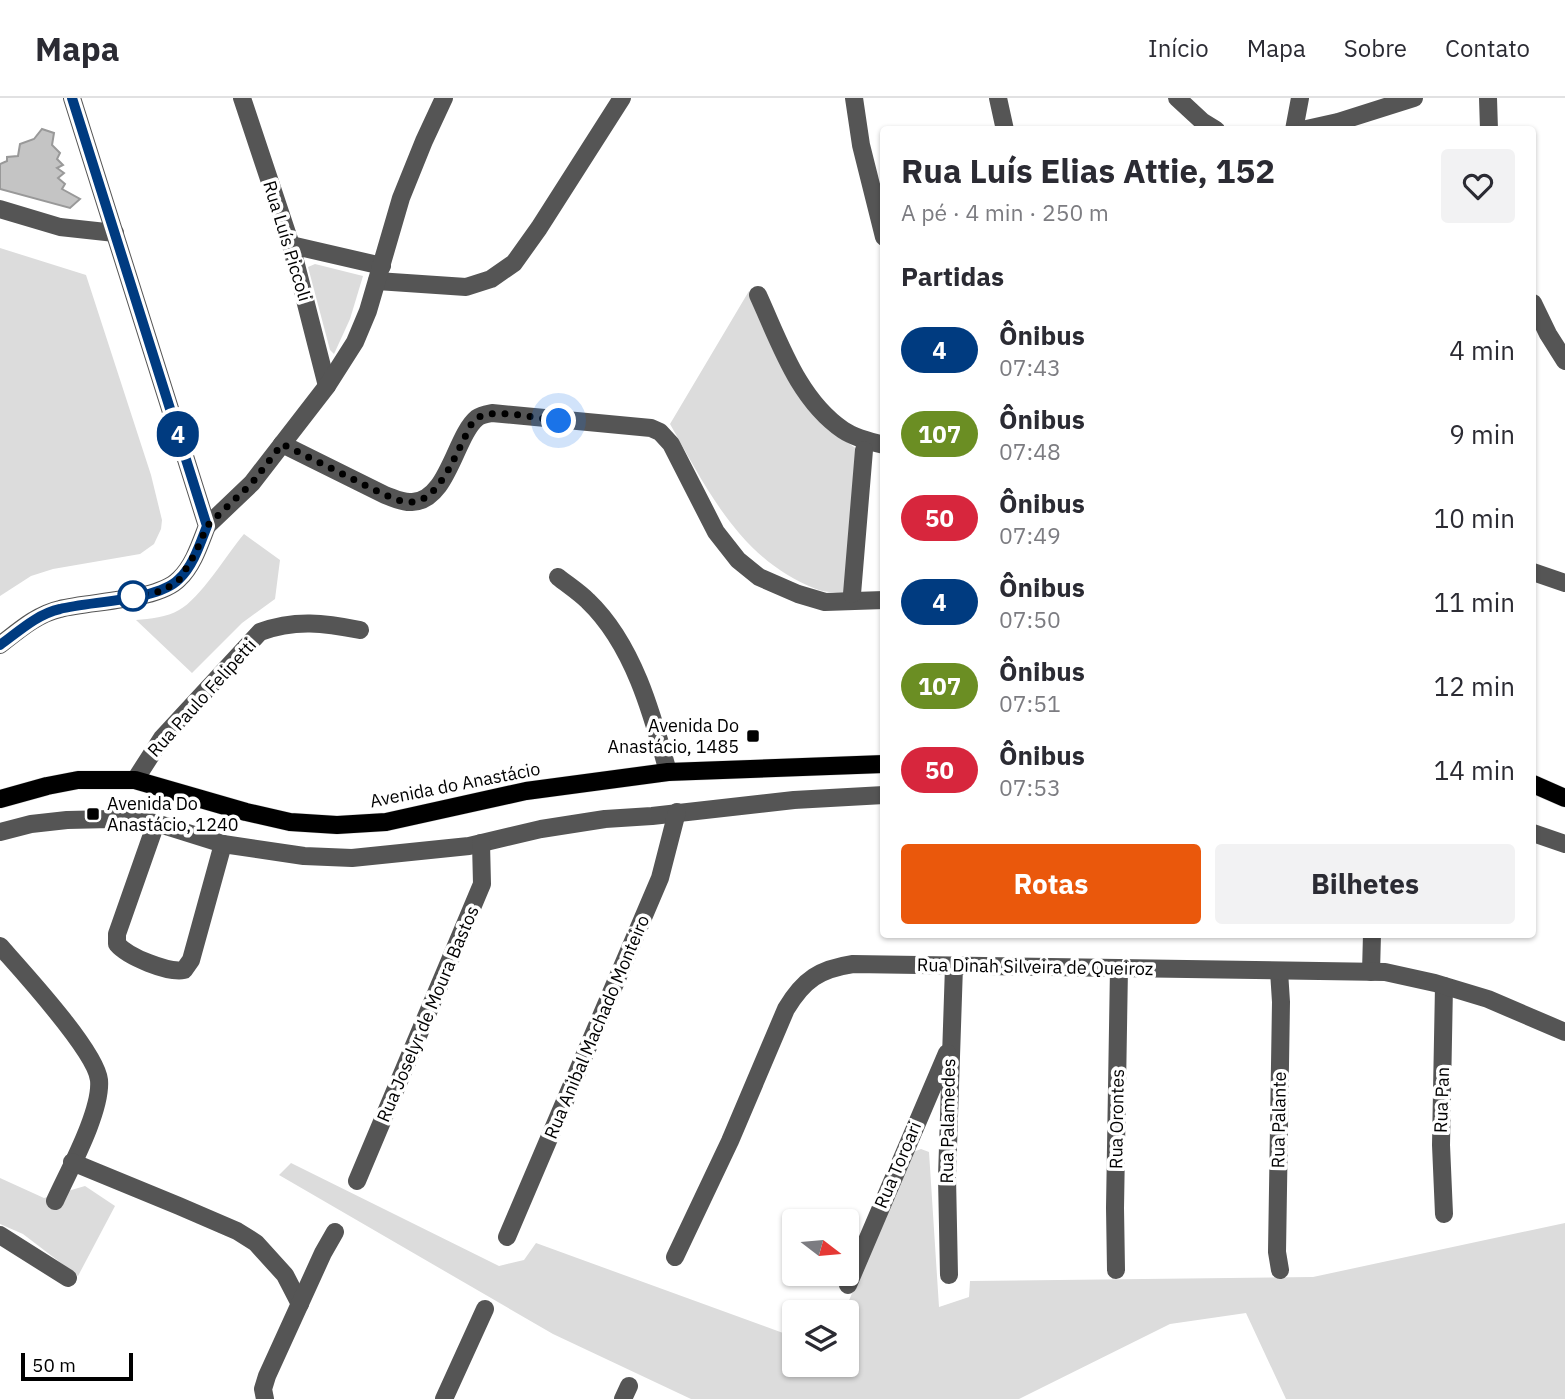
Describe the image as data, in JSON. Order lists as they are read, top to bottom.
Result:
{
  "streets": {
    "main road": ["Avenida do Anastácio"],
    "street": [
      "Rua Luís Piccoli",
      "Rua Paulo Felipetti",
      "Rua Dinah Silveira de Queiroz",
      "Rua Joselyr de Moura Bastos",
      "Rua Anibal Machado Monteiro",
      "Rua Pan",
      "Rua Orontes",
      "Rua Palante",
      "Rua Palamedes",
      "Rua Toroari"
    ]
  },
  "crossings": [
    ["Rua Paulo Felipetti", "Avenida do Anastácio"],
    ["Rua Dinah Silveira de Queiroz", "Rua Pan"],
    ["Rua Dinah Silveira de Queiroz", "Rua Orontes"],
    ["Rua Dinah Silveira de Queiroz", "Rua Palante"],
    ["Rua Dinah Silveira de Queiroz", "Rua Palamedes"],
    ["Rua Palamedes", "Rua Toroari"]
  ],
  "places": {
    "transit": ["Avenida Do Anastácio, 1485", "Avenida Do Anastácio, 1240"]
  },
  "lines": ["bus line 4"],
  "scale_bar": "50 m",
  "north": "right",
  "page": {
    "header": "Mapa",
    "nav": [
      "Início",
      "Mapa",
      "Sobre",
      "Contato"
    ],
    "on_map": "4",
    "heading": [
      ["Rua Luís Elias Attie, 152", "A pé · 4 min · 250 m"],
      "Partidas"
    ],
    "list": [
      {
        "mark": "4",
        "name": "Ônibus",
        "note": "07:43",
        "value": "4 min"
      },
      {
        "mark": "107",
        "name": "Ônibus",
        "note": "07:48",
        "value": "9 min"
      },
      {
        "mark": "50",
        "name": "Ônibus",
        "note": "07:49",
        "value": "10 min"
      },
      {
        "mark": "4",
        "name": "Ônibus",
        "note": "07:50",
        "value": "11 min"
      },
      {
        "mark": "107",
        "name": "Ônibus",
        "note": "07:51",
        "value": "12 min"
      },
      {
        "mark": "50",
        "name": "Ônibus",
        "note": "07:53",
        "value": "14 min"
      }
    ],
    "buttons": ["Rotas", "Bilhetes"],
    "scale": "50 m"
  }
}
